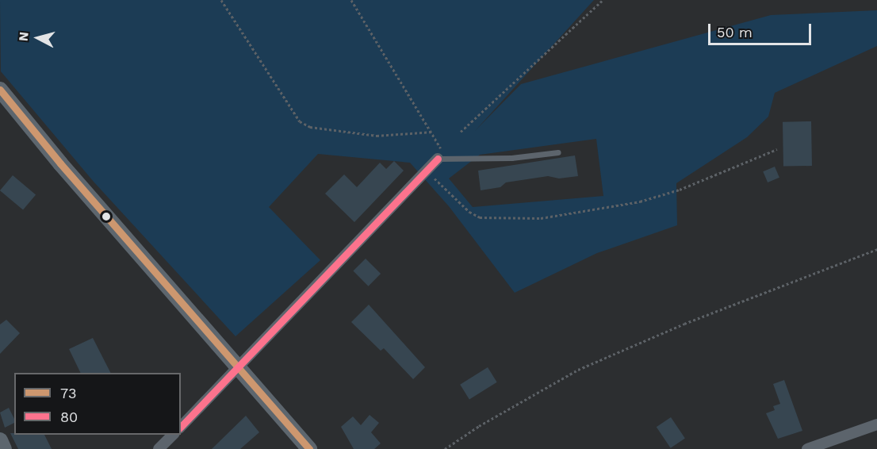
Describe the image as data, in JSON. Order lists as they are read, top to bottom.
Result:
{
  "lines": ["transit line 73", "transit line 80"],
  "legend": ["73", "80"],
  "scale_bar": "50 m",
  "north": "left"
}
